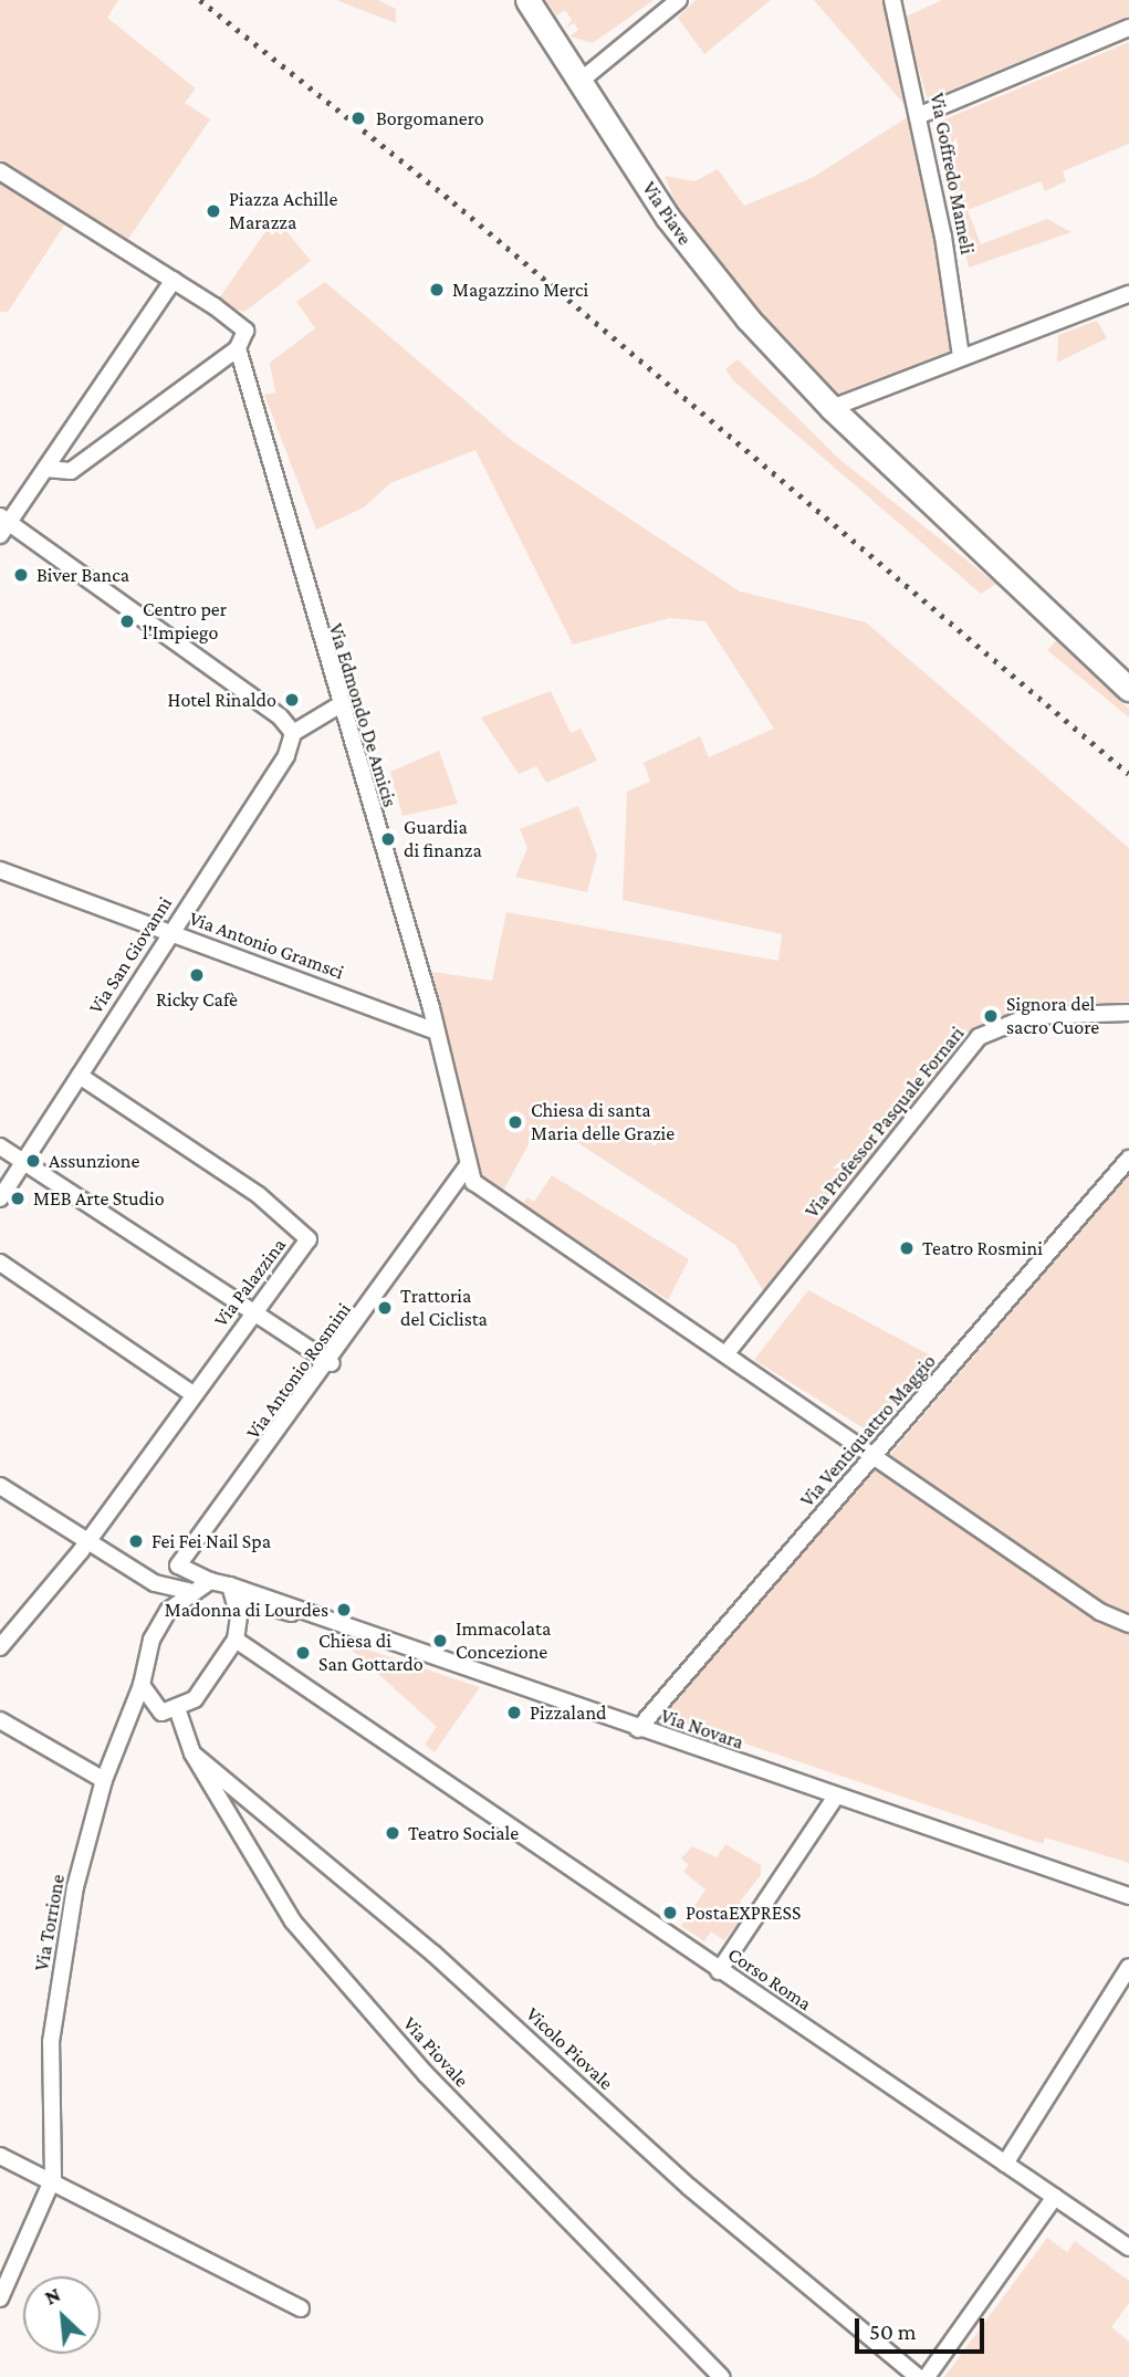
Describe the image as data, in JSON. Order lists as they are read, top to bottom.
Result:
{
  "streets": {
    "main road": ["Via Piave"],
    "street": [
      "Via Goffredo Mameli",
      "Via Edmondo De Amicis",
      "Via Antonio Gramsci",
      "Via San Giovanni",
      "Via Professor Pasquale Fornari",
      "Via Palazzina",
      "Via Antonio Rosmini",
      "Via Ventiquattro Maggio",
      "Via Novara",
      "Via Torrione",
      "Corso Roma",
      "Vicolo Piovale",
      "Via Piovale"
    ]
  },
  "crossings": [
    ["Via Edmondo De Amicis", "Via Antonio Gramsci"],
    ["Via Edmondo De Amicis", "Via Professor Pasquale Fornari"],
    ["Via Edmondo De Amicis", "Via Antonio Rosmini"],
    ["Via Antonio Gramsci", "Via San Giovanni"],
    ["Via San Giovanni", "Via Palazzina"],
    ["Via Antonio Rosmini", "Via Novara"],
    ["Via Ventiquattro Maggio", "Via Novara"],
    ["Vicolo Piovale", "Via Piovale"]
  ],
  "places": [
    "Borgomanero",
    "Piazza Achille Marazza",
    "Magazzino Merci",
    "Biver Banca",
    "Centro per l'Impiego",
    "Hotel Rinaldo",
    "Guardia di finanza",
    "Ricky Cafè",
    "Signora del sacro Cuore",
    "Chiesa di santa Maria delle Grazie",
    "Assunzione",
    "MEB Arte Studio",
    "Teatro Rosmini",
    "Trattoria del Ciclista",
    "Fei Fei Nail Spa",
    "Madonna di Lourdes",
    "Immacolata Concezione",
    "Chiesa di San Gottardo",
    "Pizzaland",
    "Teatro Sociale",
    "PostaEXPRESS"
  ],
  "scale_bar": "50 m",
  "north": "top left"
}
